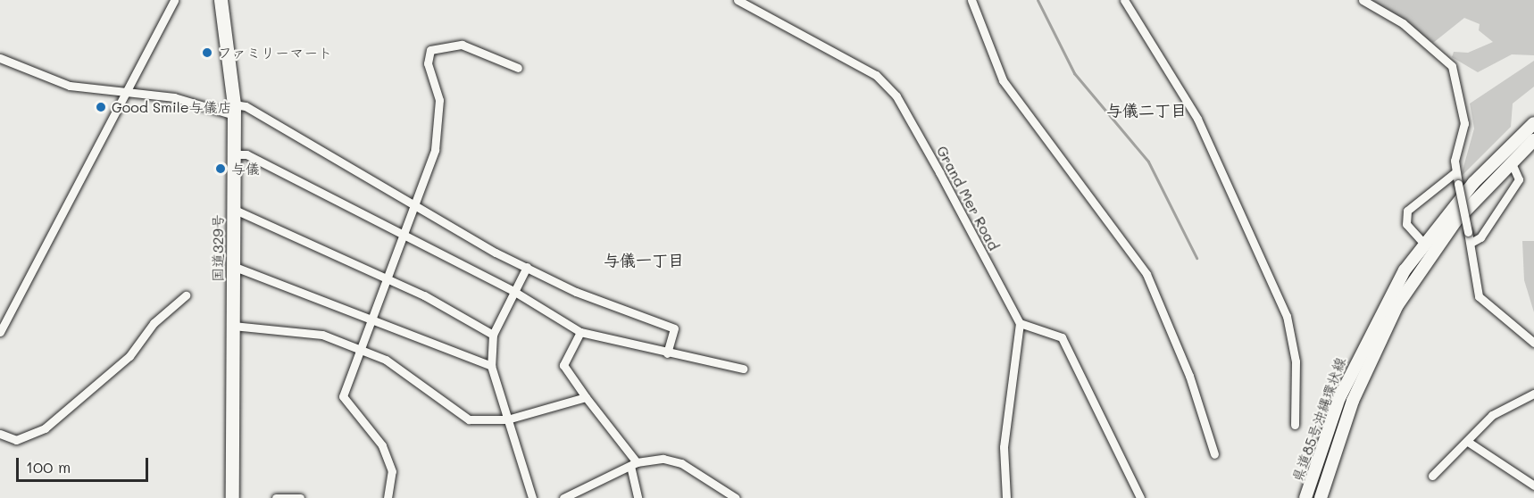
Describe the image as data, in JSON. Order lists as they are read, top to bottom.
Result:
{
  "streets": {
    "highway": ["国道329号"],
    "main road": ["県道85号沖縄環状線"],
    "street": ["Grand Mer Road"]
  },
  "districts": ["与儀二丁目", "与儀一丁目"],
  "places": ["ファミリーマート", "Good Smile与儀店", "与儀"],
  "scale_bar": "100 m"
}
